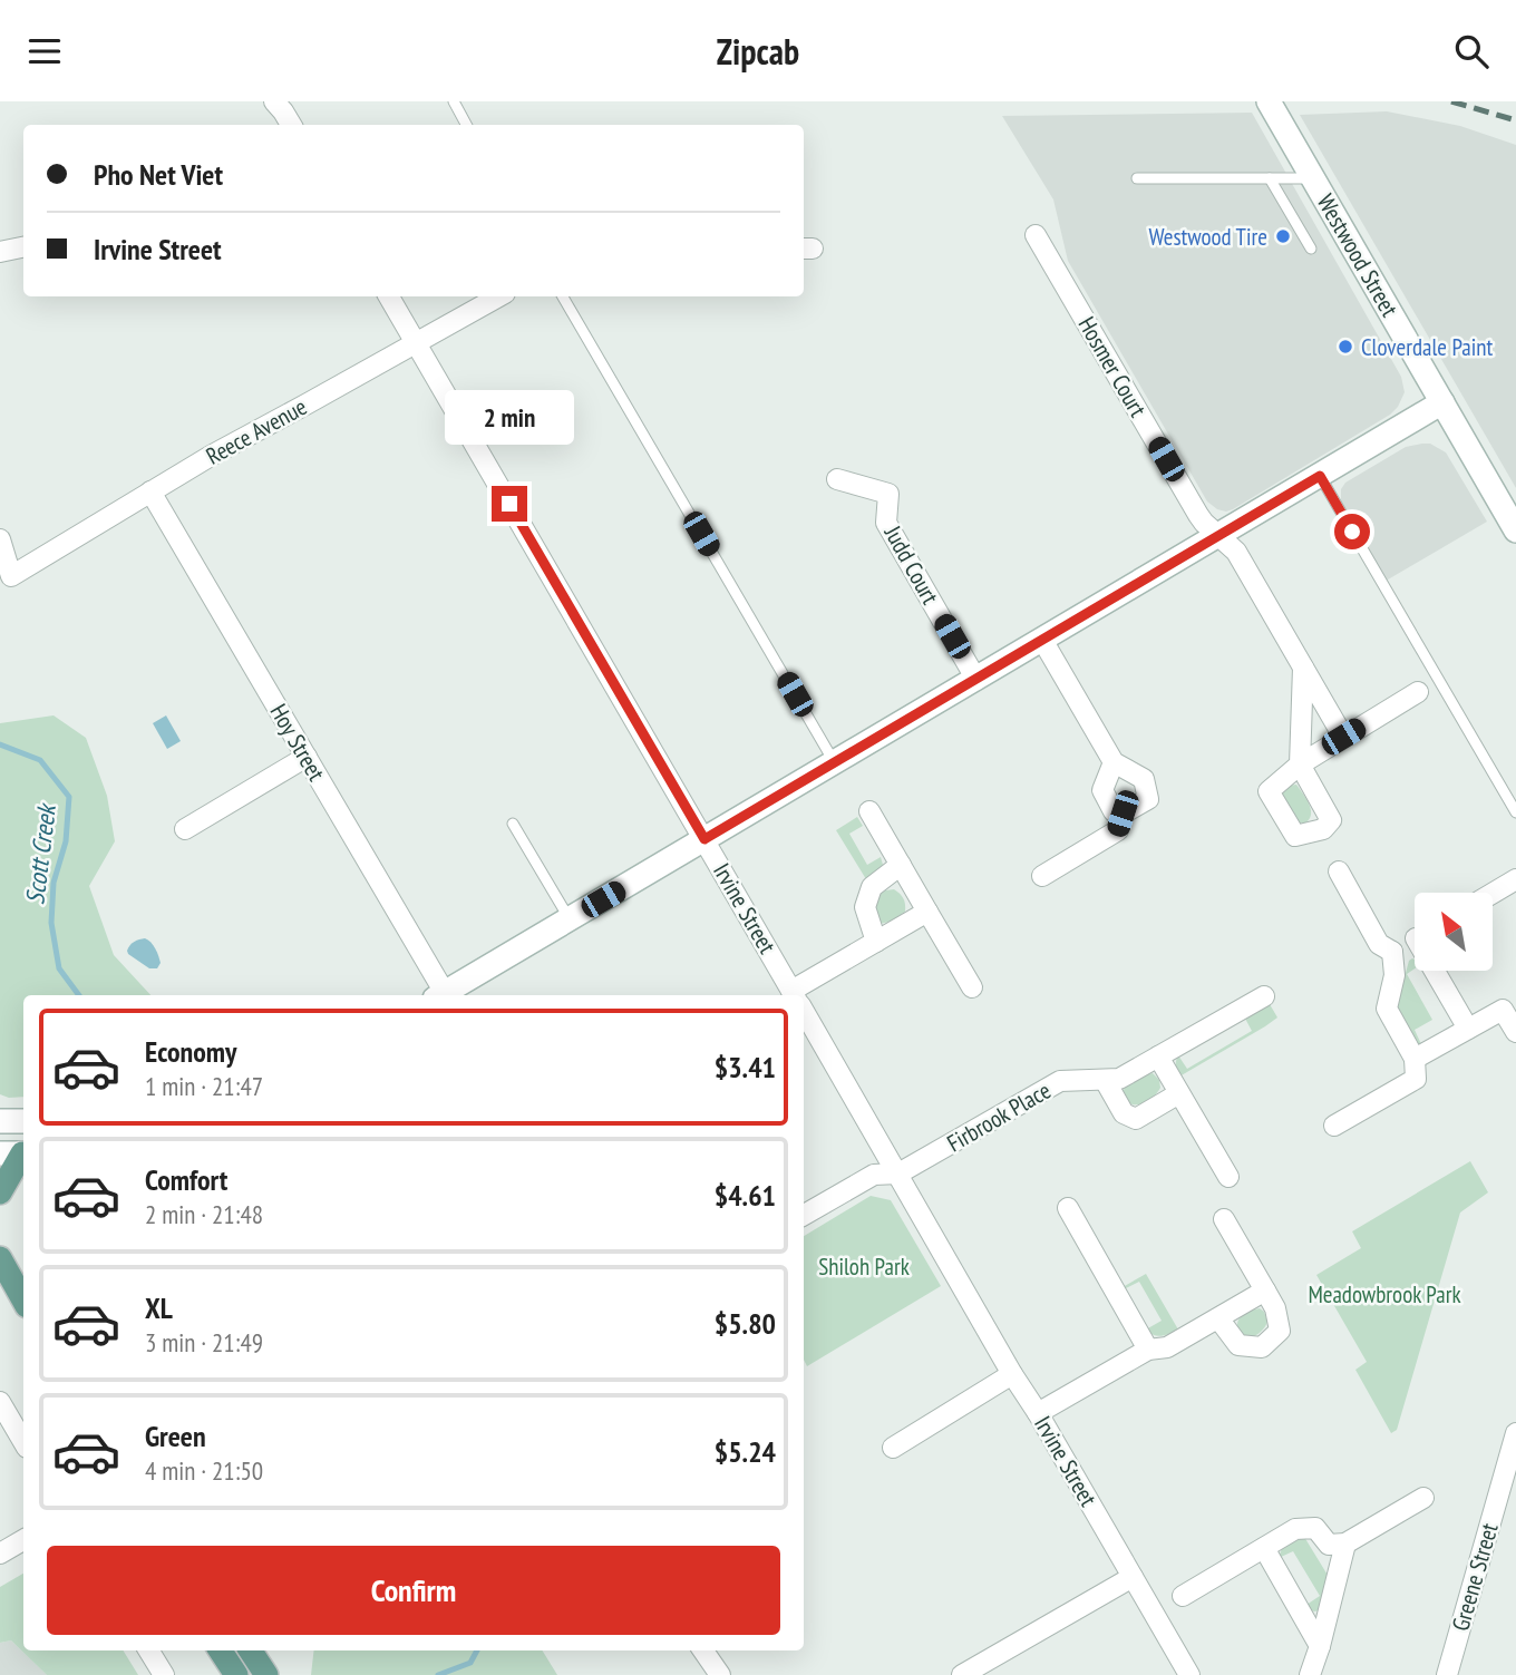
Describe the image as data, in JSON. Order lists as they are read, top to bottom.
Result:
{
  "streets": {
    "main road": ["Westwood Street"],
    "street": [
      "Hosmer Court",
      "Reece Avenue",
      "Judd Court",
      "Hoy Street",
      "Irvine Street",
      "Firbrook Place",
      "Greene Street"
    ]
  },
  "crossings": [
    ["Reece Avenue", "Hoy Street"],
    ["Reece Avenue", "Irvine Street"],
    ["Irvine Street", "Firbrook Place"]
  ],
  "water": ["Scott Creek"],
  "parks": ["Shiloh Park", "Meadowbrook Park"],
  "places": ["Westwood Tire", "Cloverdale Paint"],
  "north": "top left",
  "page": {
    "header": "Zipcab",
    "banner": ["Pho Net Viet", "Irvine Street"],
    "bubble": "2 min",
    "list": [
      {
        "name": "Economy",
        "note": "1 min · 21:47",
        "value": "$3.41"
      },
      {
        "name": "Comfort",
        "note": "2 min · 21:48",
        "value": "$4.61"
      },
      {
        "name": "XL",
        "note": "3 min · 21:49",
        "value": "$5.80"
      },
      {
        "name": "Green",
        "note": "4 min · 21:50",
        "value": "$5.24"
      }
    ],
    "buttons": "Confirm"
  }
}
